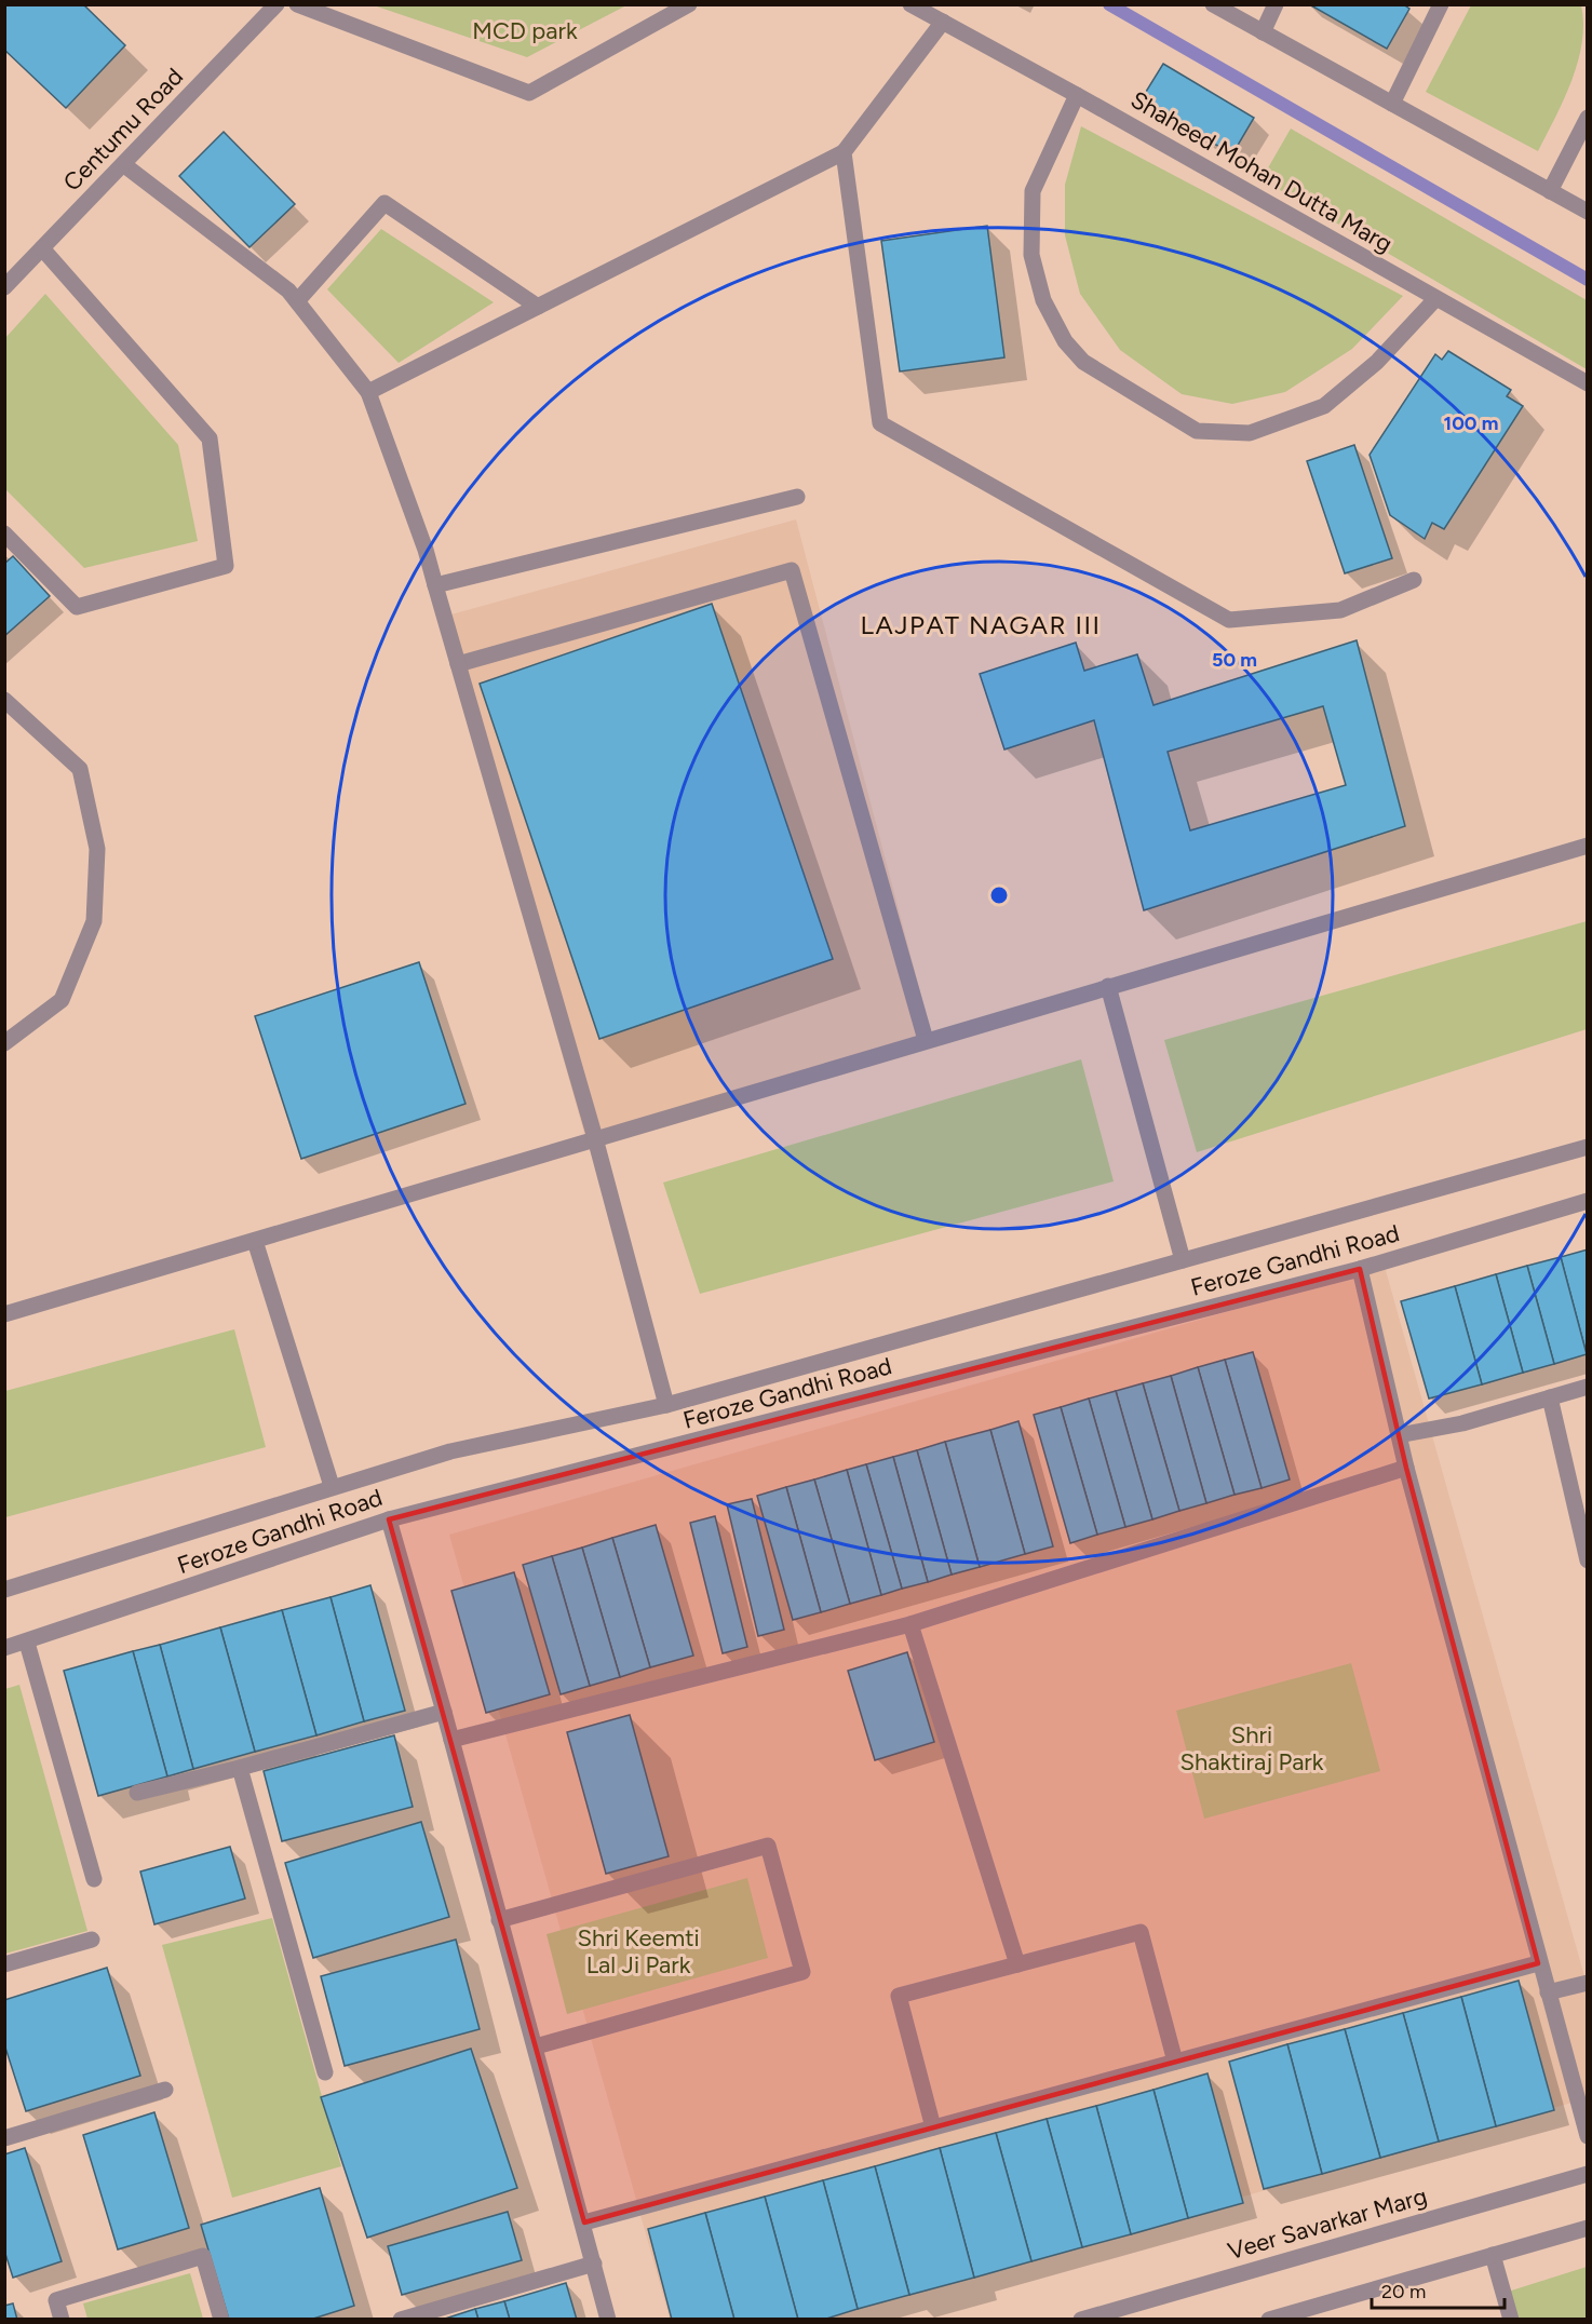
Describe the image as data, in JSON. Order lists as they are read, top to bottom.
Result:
{
  "streets": {
    "street": [
      "Centumu Road",
      "Shaheed Mohan Dutta Marg",
      "Feroze Gandhi Road",
      "Veer Savarkar Marg"
    ]
  },
  "districts": ["LAJPAT NAGAR III"],
  "parks": ["MCD park", "Shri Shaktiraj Park", "Shri Keemti Lal Ji Park"],
  "scale_bar": "20 m",
  "rings": ["100 m", "50 m"]
}
